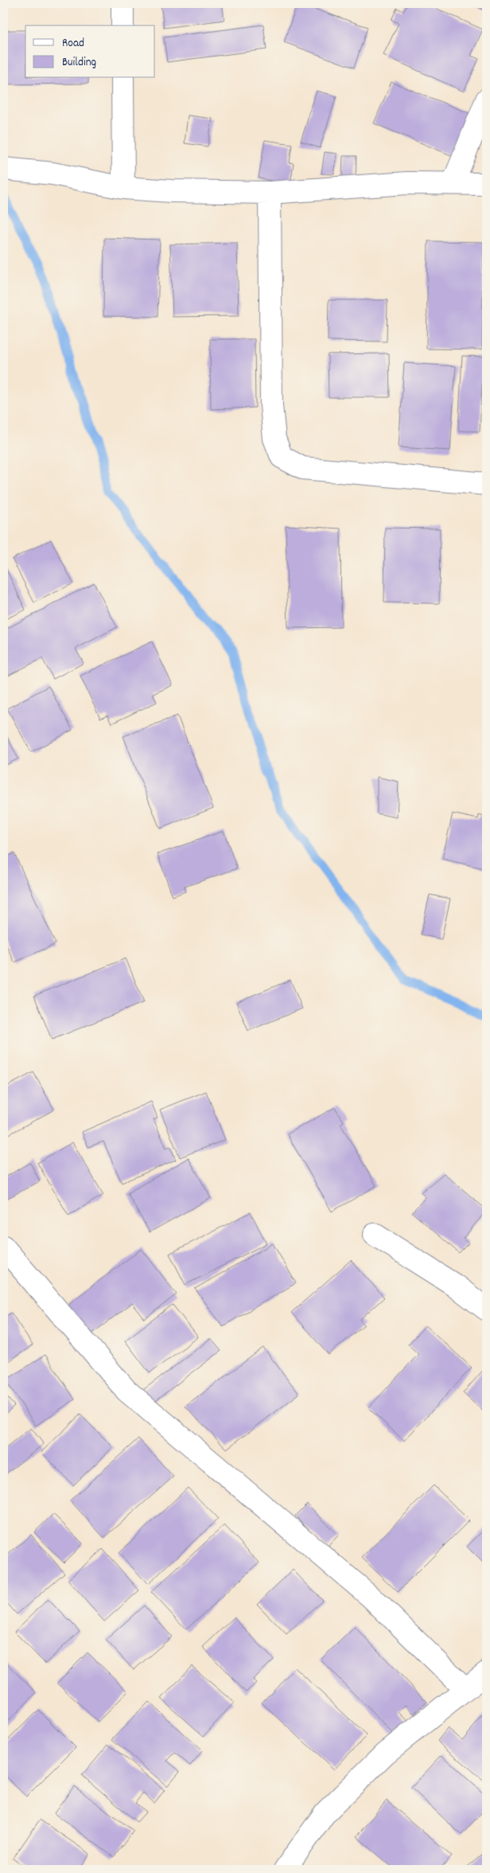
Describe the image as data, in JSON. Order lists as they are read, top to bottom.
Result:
{
  "legend": ["Road", "Building"]
}
